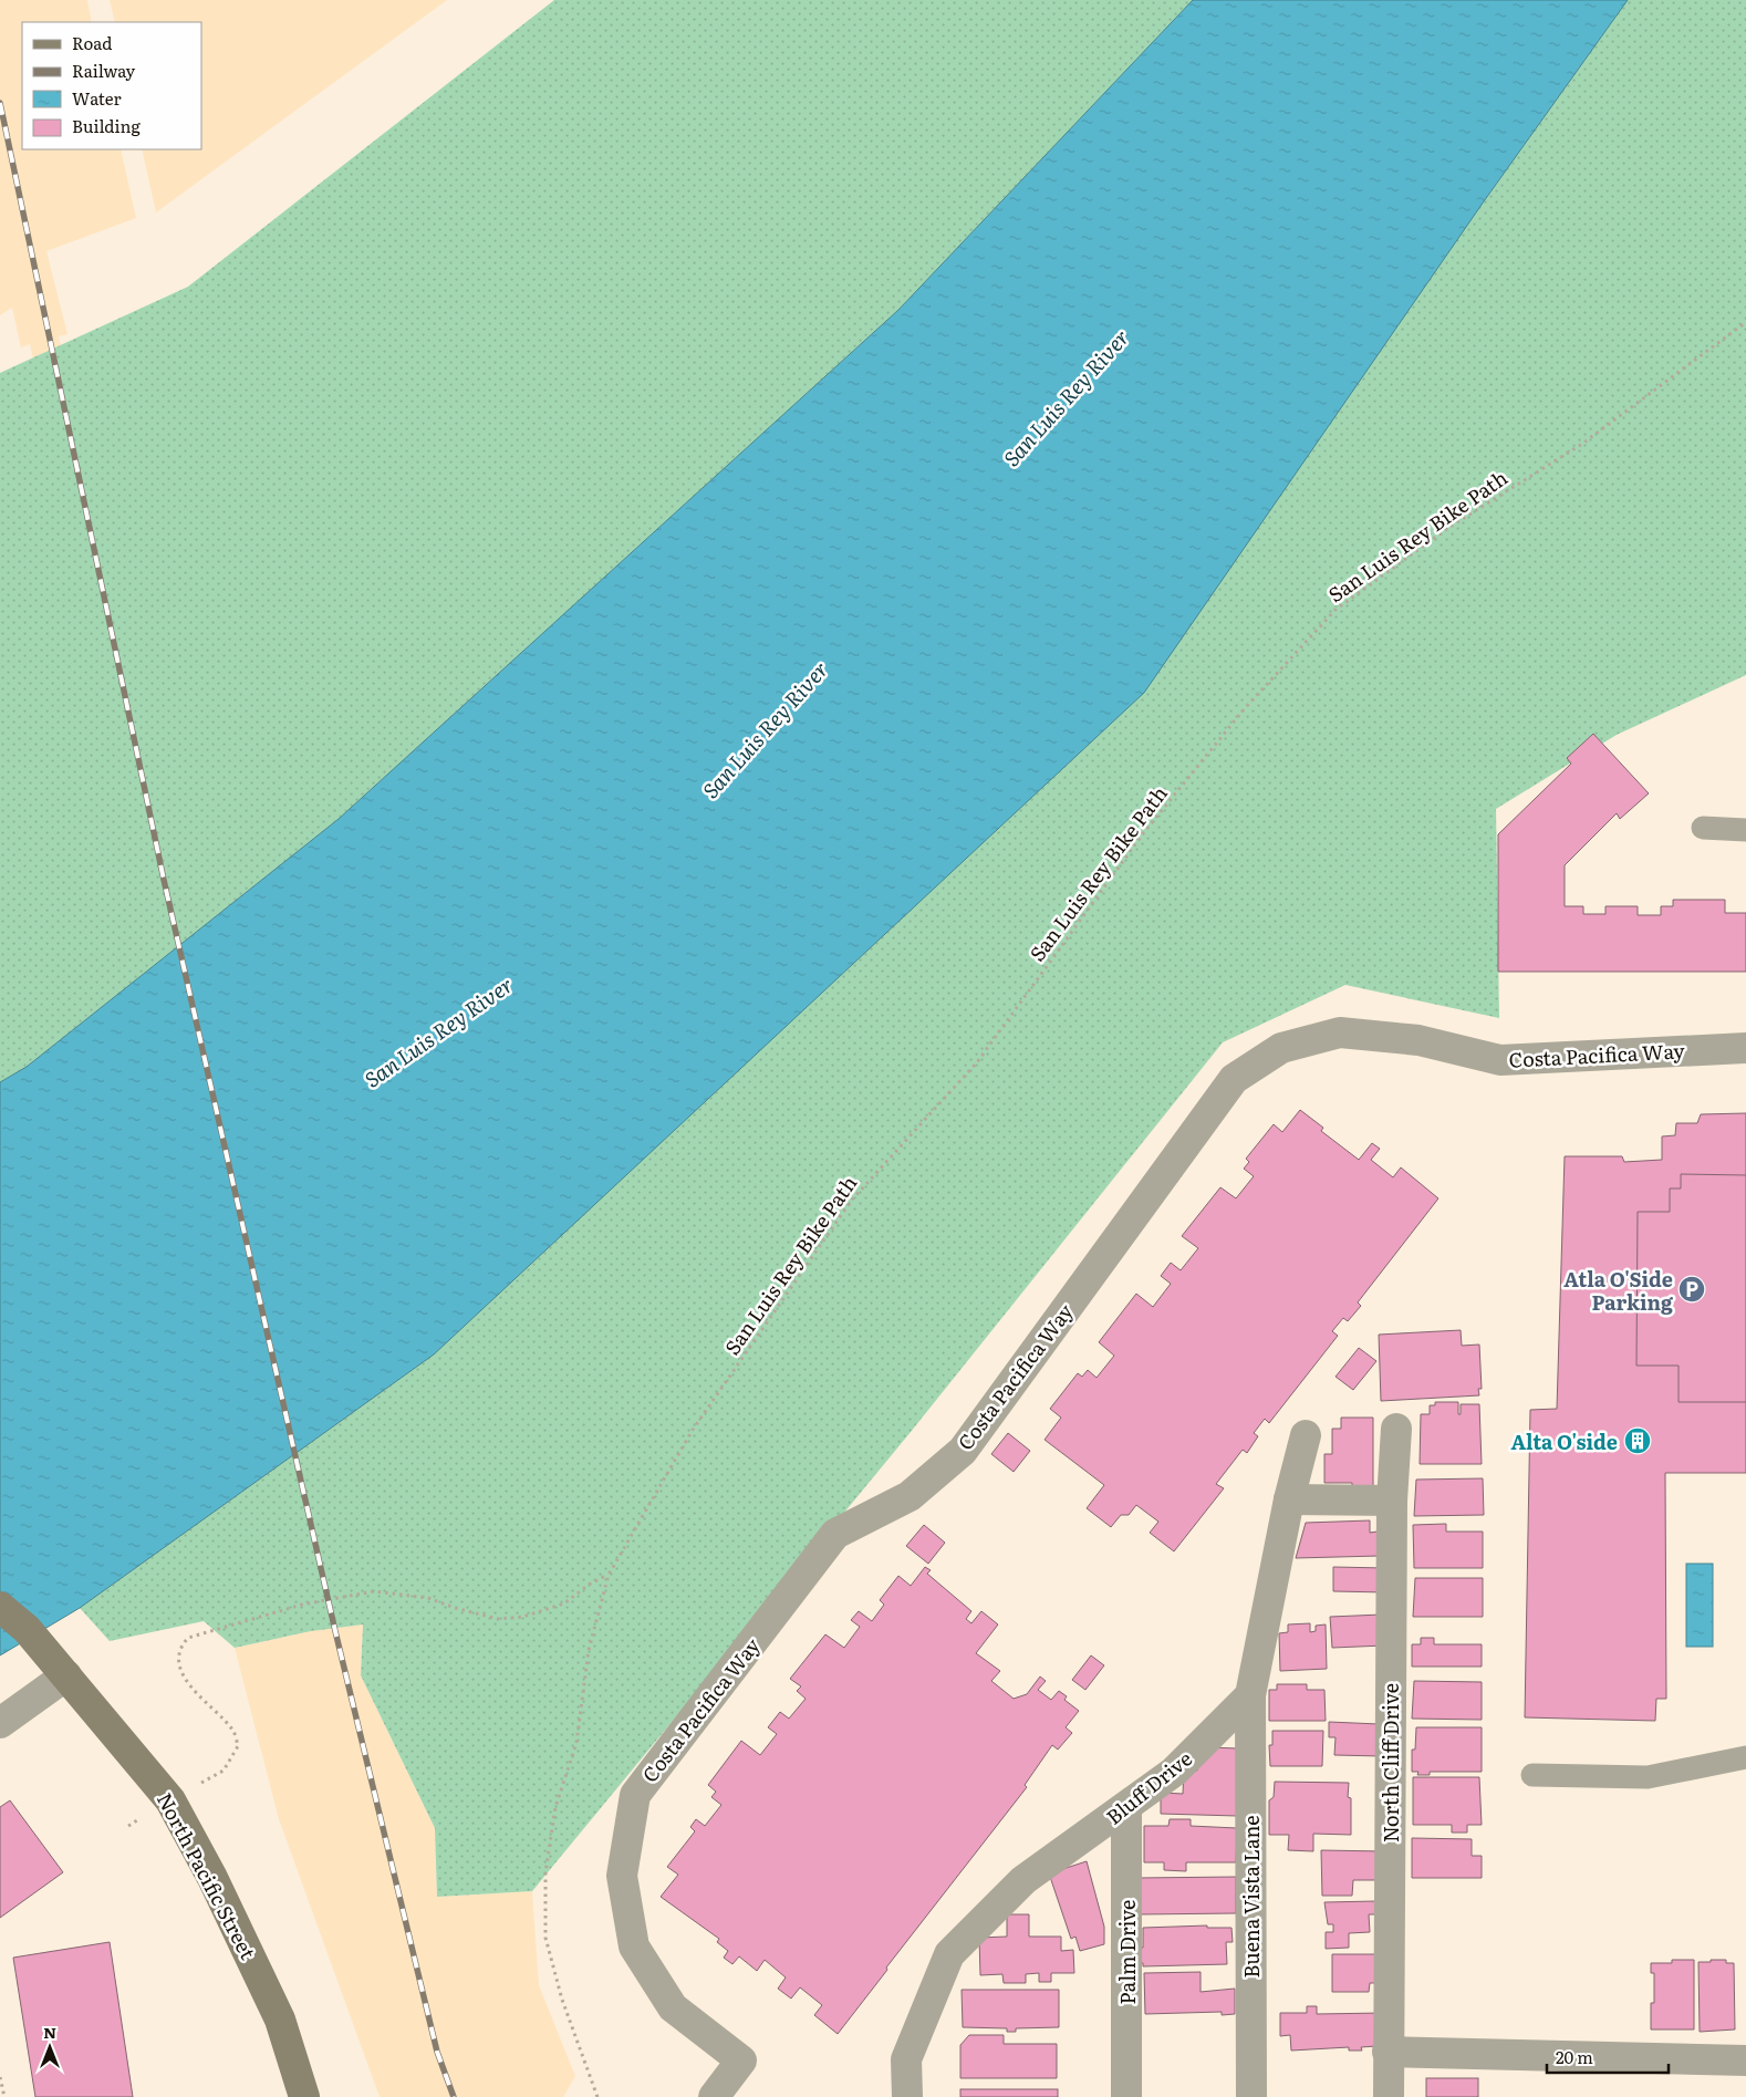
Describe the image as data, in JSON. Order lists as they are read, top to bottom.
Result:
{
  "streets": {
    "main road": ["North Pacific Street"],
    "street": [
      "Costa Pacifica Way",
      "North Cliff Drive",
      "Bluff Drive",
      "Buena Vista Lane",
      "Palm Drive"
    ],
    "path": ["San Luis Rey Bike Path"]
  },
  "crossings": [
    ["Bluff Drive", "Buena Vista Lane"],
    ["Bluff Drive", "Palm Drive"]
  ],
  "water": ["San Luis Rey River"],
  "places": {
    "parking": ["Atla O'Side Parking"],
    "building": ["Alta O'side"]
  },
  "legend": [
    "Road",
    "Railway",
    "Water",
    "Building"
  ],
  "scale_bar": "20 m",
  "north": "top"
}
